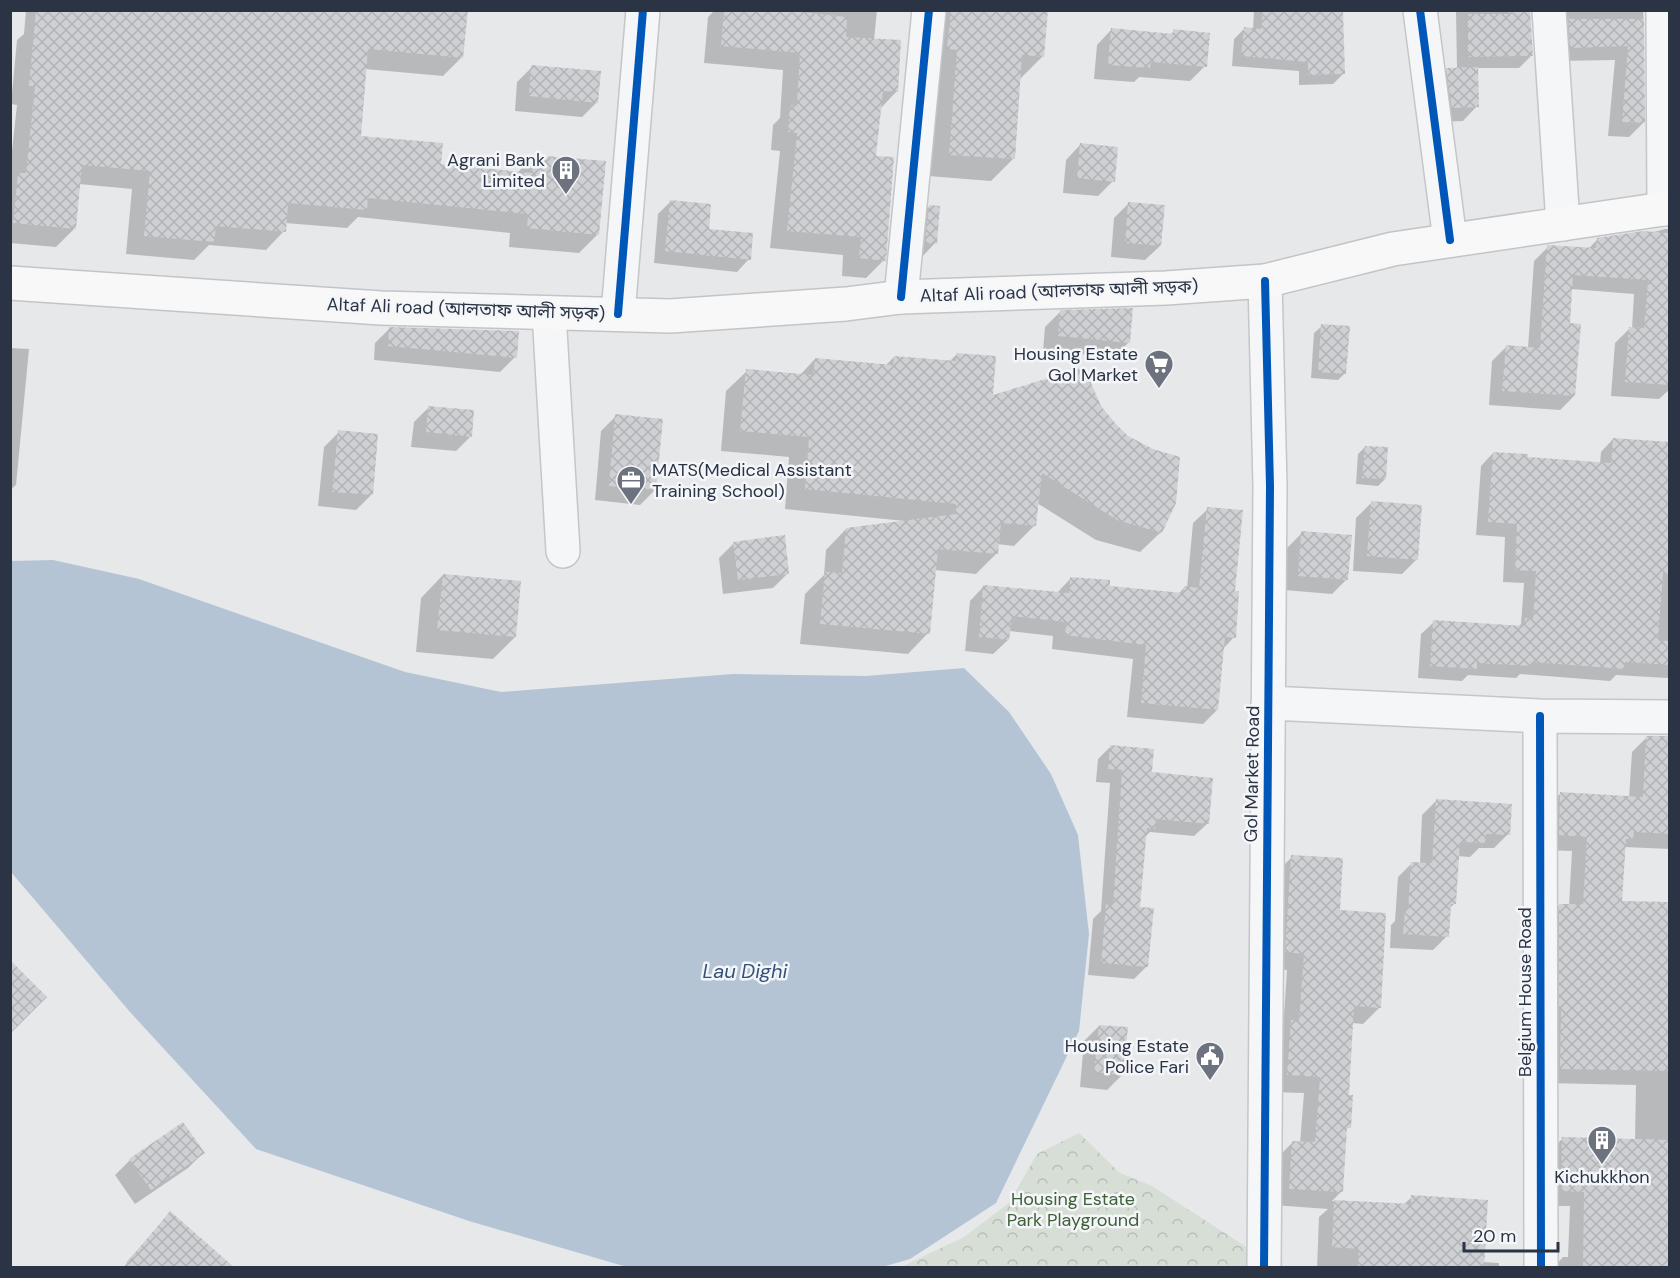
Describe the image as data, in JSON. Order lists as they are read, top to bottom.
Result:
{
  "streets": {
    "main road": ["Altaf Ali road (আলতাফ আলী সড়ক)"],
    "street": ["Gol Market Road", "Belgium House Road"]
  },
  "crossings": [
    ["Altaf Ali road (আলতাফ আলী সড়ক)", "Gol Market Road"]
  ],
  "water": ["Lau Dighi"],
  "parks": ["Housing Estate Park Playground"],
  "places": {
    "building": ["Agrani Bank Limited", "Kichukkhon"],
    "supermarket": ["Housing Estate Gol Market"],
    "office": ["MATS(Medical Assistant Training School)"],
    "public building": ["Housing Estate Police Fari"]
  },
  "scale_bar": "20 m"
}
